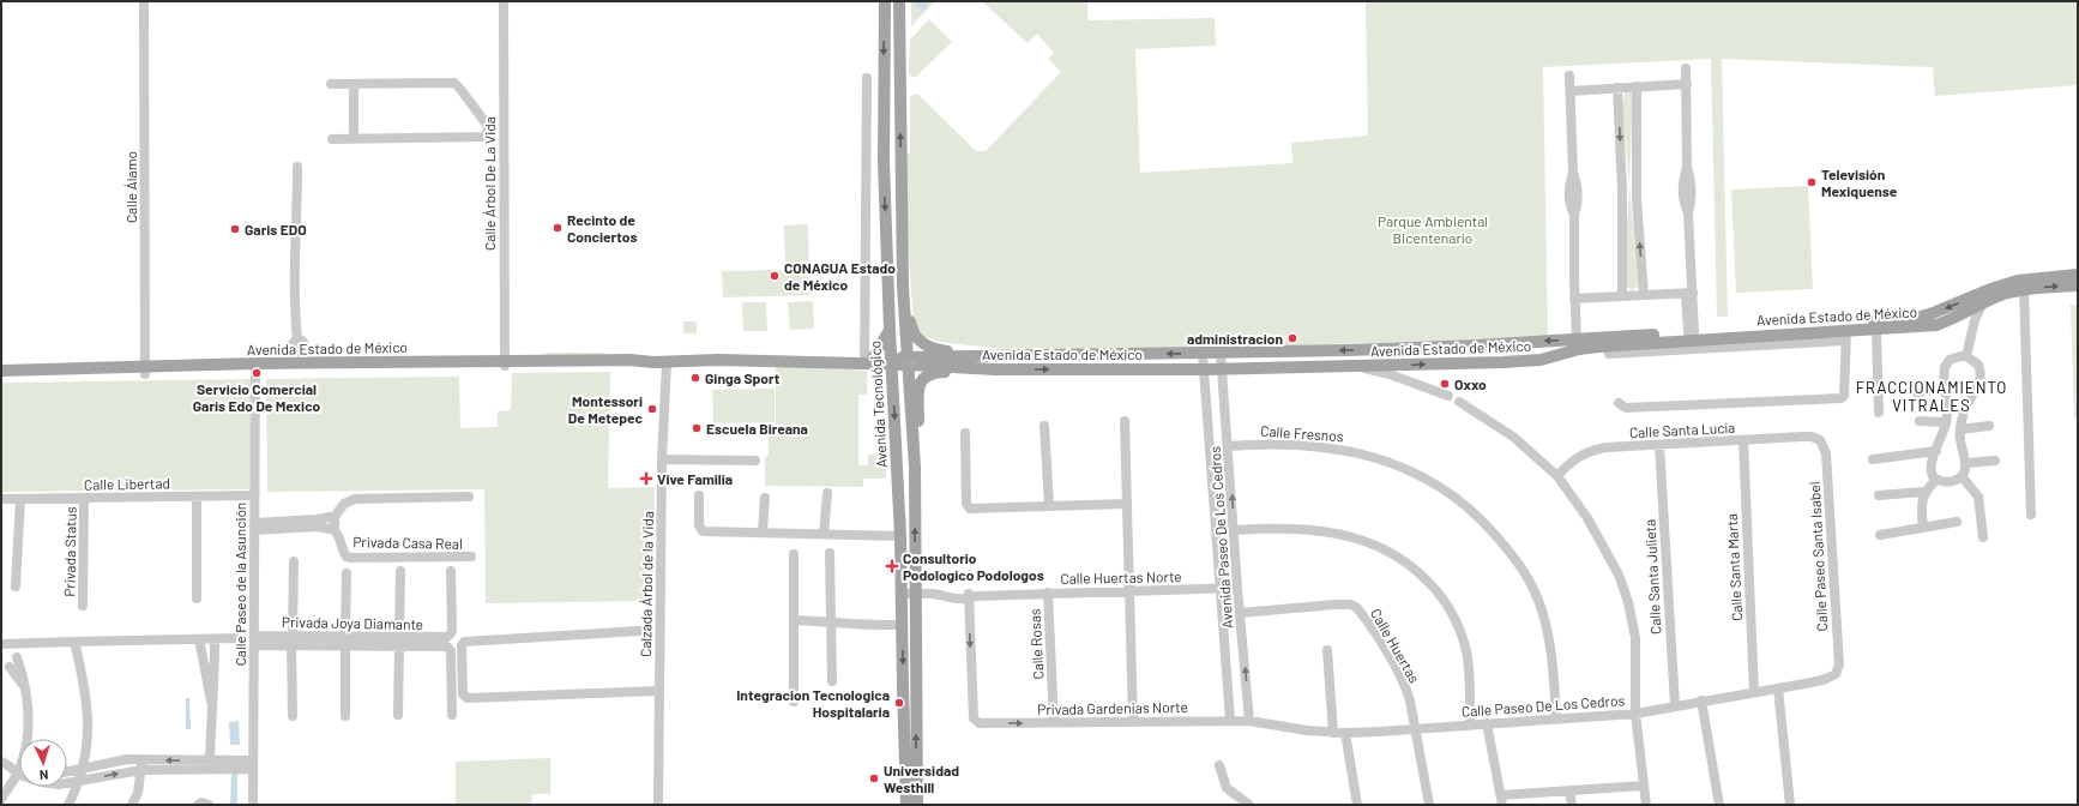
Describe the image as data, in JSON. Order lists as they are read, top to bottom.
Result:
{
  "streets": {
    "main road": ["Avenida Estado de México", "Avenida Tecnológico"],
    "street": [
      "Calle Árbol De La Vida",
      "Calle Álamo",
      "Calle Santa Lucía",
      "Calle Fresnos",
      "Calle Libertad",
      "Avenida Paseo De Los Cedros",
      "Privada Casa Real",
      "Privada Status",
      "Calle Paseo Santa Isabel",
      "Calle Santa Marta",
      "Calle Huertas Norte",
      "Calle Santa Julieta",
      "Calle Paseo de la Asunción",
      "Calzada Árbol de la Vida",
      "Privada Joya Diamante",
      "Calle Rosas",
      "Calle Huertas",
      "Calle Paseo De Los Cedros",
      "Privada Gardenias Norte"
    ]
  },
  "crossings": [
    ["Calle Árbol De La Vida", "Avenida Estado de México"],
    ["Calle Álamo", "Avenida Estado de México"],
    ["Avenida Estado de México", "Avenida Tecnológico"],
    ["Avenida Estado de México", "Avenida Paseo De Los Cedros"],
    ["Avenida Estado de México", "Calle Paseo de la Asunción"],
    ["Avenida Estado de México", "Calzada Árbol de la Vida"],
    ["Avenida Tecnológico", "Calle Huertas Norte"],
    ["Calle Santa Lucía", "Calle Paseo Santa Isabel"],
    ["Calle Santa Lucía", "Calle Santa Marta"],
    ["Calle Santa Lucía", "Calle Santa Julieta"],
    ["Calle Fresnos", "Avenida Paseo De Los Cedros"],
    ["Calle Fresnos", "Calle Paseo De Los Cedros"],
    ["Calle Libertad", "Privada Status"],
    ["Calle Libertad", "Calle Paseo de la Asunción"],
    ["Avenida Paseo De Los Cedros", "Calle Huertas Norte"],
    ["Avenida Paseo De Los Cedros", "Calle Huertas"],
    ["Avenida Paseo De Los Cedros", "Calle Paseo De Los Cedros"],
    ["Avenida Paseo De Los Cedros", "Privada Gardenias Norte"],
    ["Calle Paseo Santa Isabel", "Calle Paseo De Los Cedros"],
    ["Calle Santa Marta", "Calle Paseo De Los Cedros"],
    ["Calle Huertas Norte", "Calle Rosas"],
    ["Calle Huertas Norte", "Privada Gardenias Norte"],
    ["Calle Santa Julieta", "Calle Paseo De Los Cedros"],
    ["Calle Paseo de la Asunción", "Privada Joya Diamante"],
    ["Calle Rosas", "Privada Gardenias Norte"],
    ["Calle Huertas", "Calle Paseo De Los Cedros"],
    ["Calle Paseo De Los Cedros", "Privada Gardenias Norte"]
  ],
  "districts": ["FRACCIONAMIENTO VITRALES"],
  "parks": ["Parque Ambiental Bicentenario"],
  "places": {
    "other": [
      "Televisión Mexiquense",
      "Recinto de Conciertos",
      "Garis EDO",
      "CONAGUA Estado de México",
      "administracion",
      "Servicio Comercial Garis Edo De Mexico",
      "Ginga Sport",
      "Oxxo",
      "Montessori De Metepec",
      "Escuela Bireana",
      "Integracion Tecnologica Hospitalaria",
      "Universidad Westhill"
    ],
    "health": ["Vive Familia", "Consultorio Podologico Podologos"]
  },
  "north": "bottom"
}
